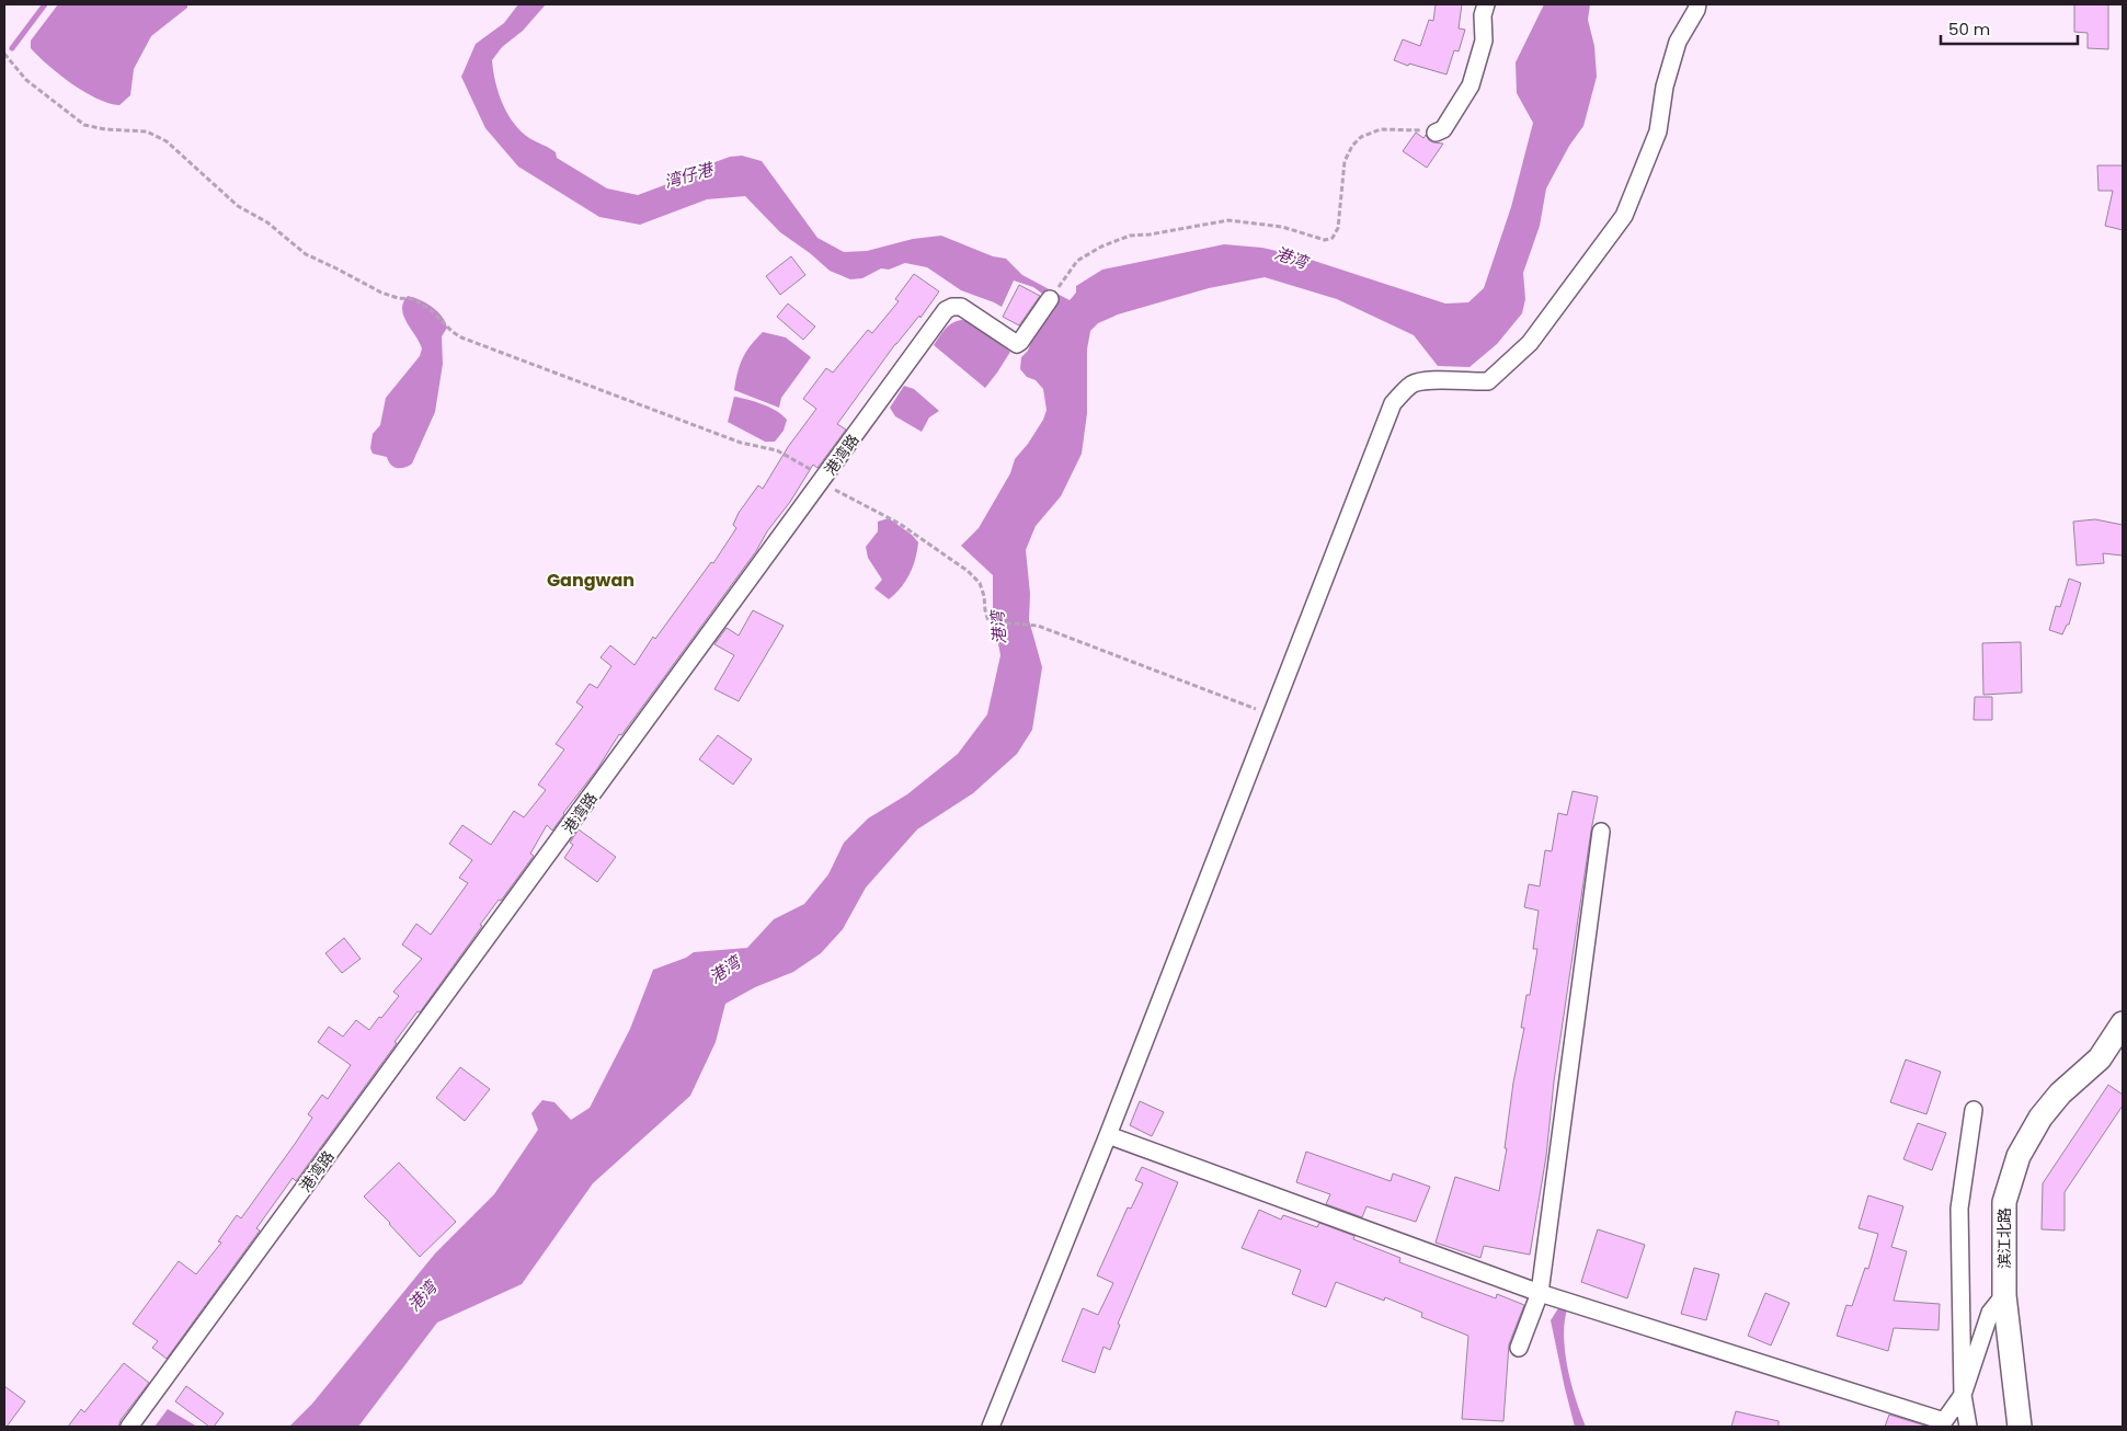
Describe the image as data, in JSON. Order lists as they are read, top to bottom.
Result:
{
  "streets": {
    "street": ["港湾路", "滨江北路"]
  },
  "districts": ["Gangwan"],
  "water": ["湾仔港", "港湾"],
  "scale_bar": "50 m"
}
